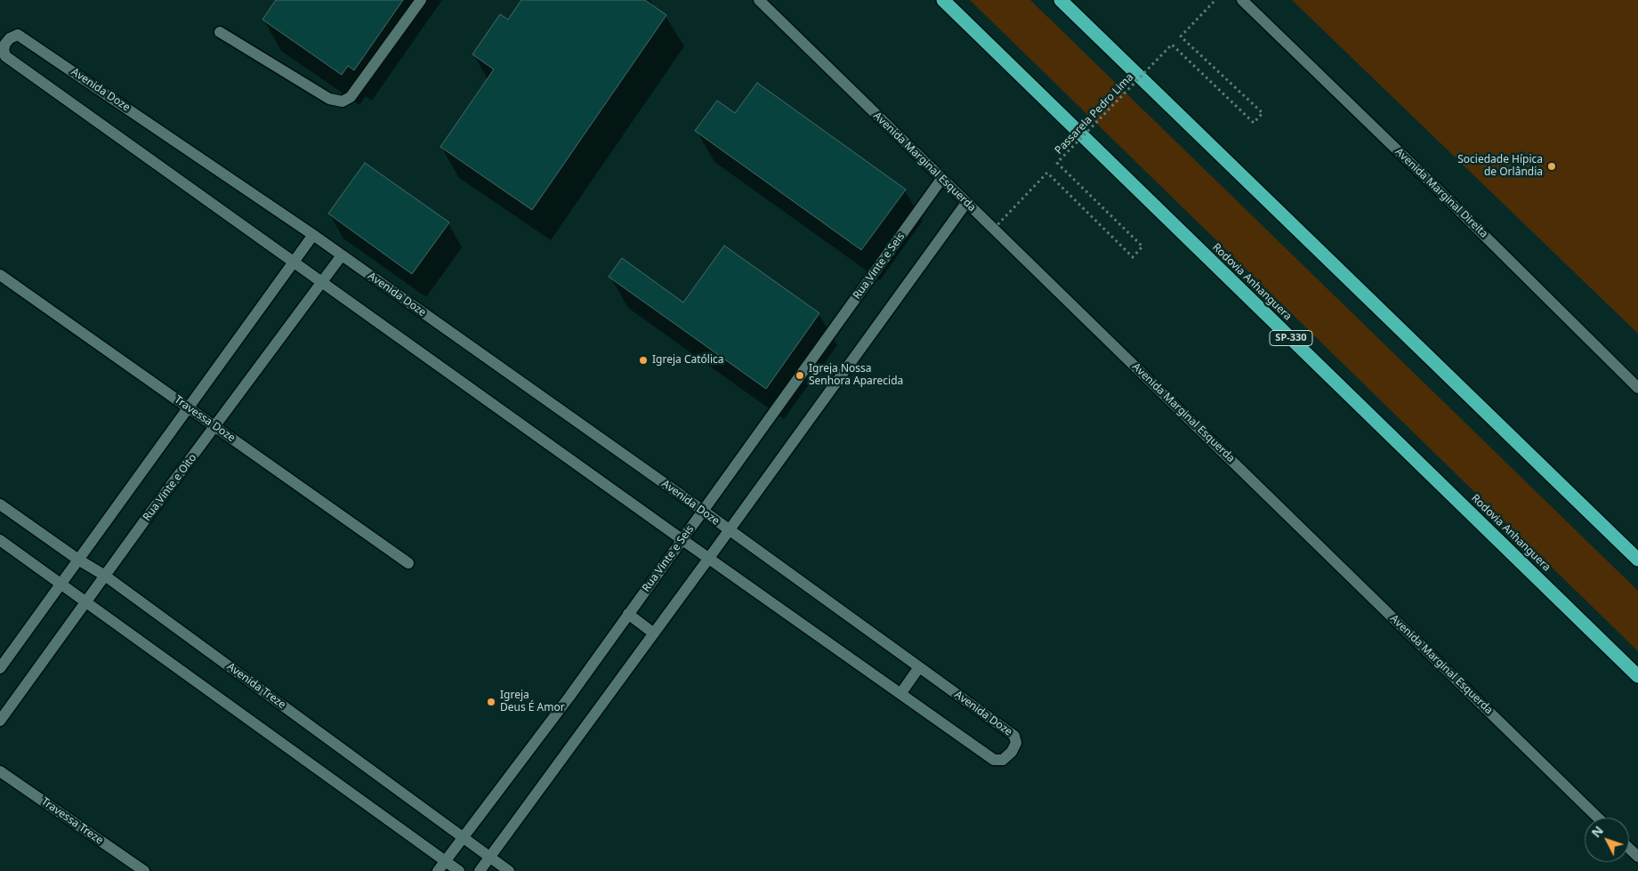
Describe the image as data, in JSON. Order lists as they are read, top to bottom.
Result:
{
  "streets": {
    "highway": ["Rodovia Anhanguera", "SP-330"],
    "street": [
      "Avenida Doze",
      "Avenida Marginal Esquerda",
      "Avenida Marginal Direita",
      "Rua Vinte e Seis",
      "Travessa Doze",
      "Rua Vinte e Oito",
      "Avenida Treze",
      "Travessa Treze"
    ],
    "path": ["Passarela Pedro Lima"]
  },
  "crossings": [
    ["Avenida Doze", "Rua Vinte e Seis"],
    ["Avenida Doze", "Rua Vinte e Oito"],
    ["Passarela Pedro Lima", "Avenida Marginal Esquerda"],
    ["Avenida Marginal Esquerda", "Rua Vinte e Seis"],
    ["Rua Vinte e Seis", "Avenida Treze"],
    ["Travessa Doze", "Rua Vinte e Oito"],
    ["Rua Vinte e Oito", "Avenida Treze"]
  ],
  "places": [
    "Sociedade Hípica de Orlândia",
    "Igreja Católica",
    "Igreja Nossa Senhora Aparecida",
    "Igreja Deus É Amor"
  ],
  "north": "top left"
}
